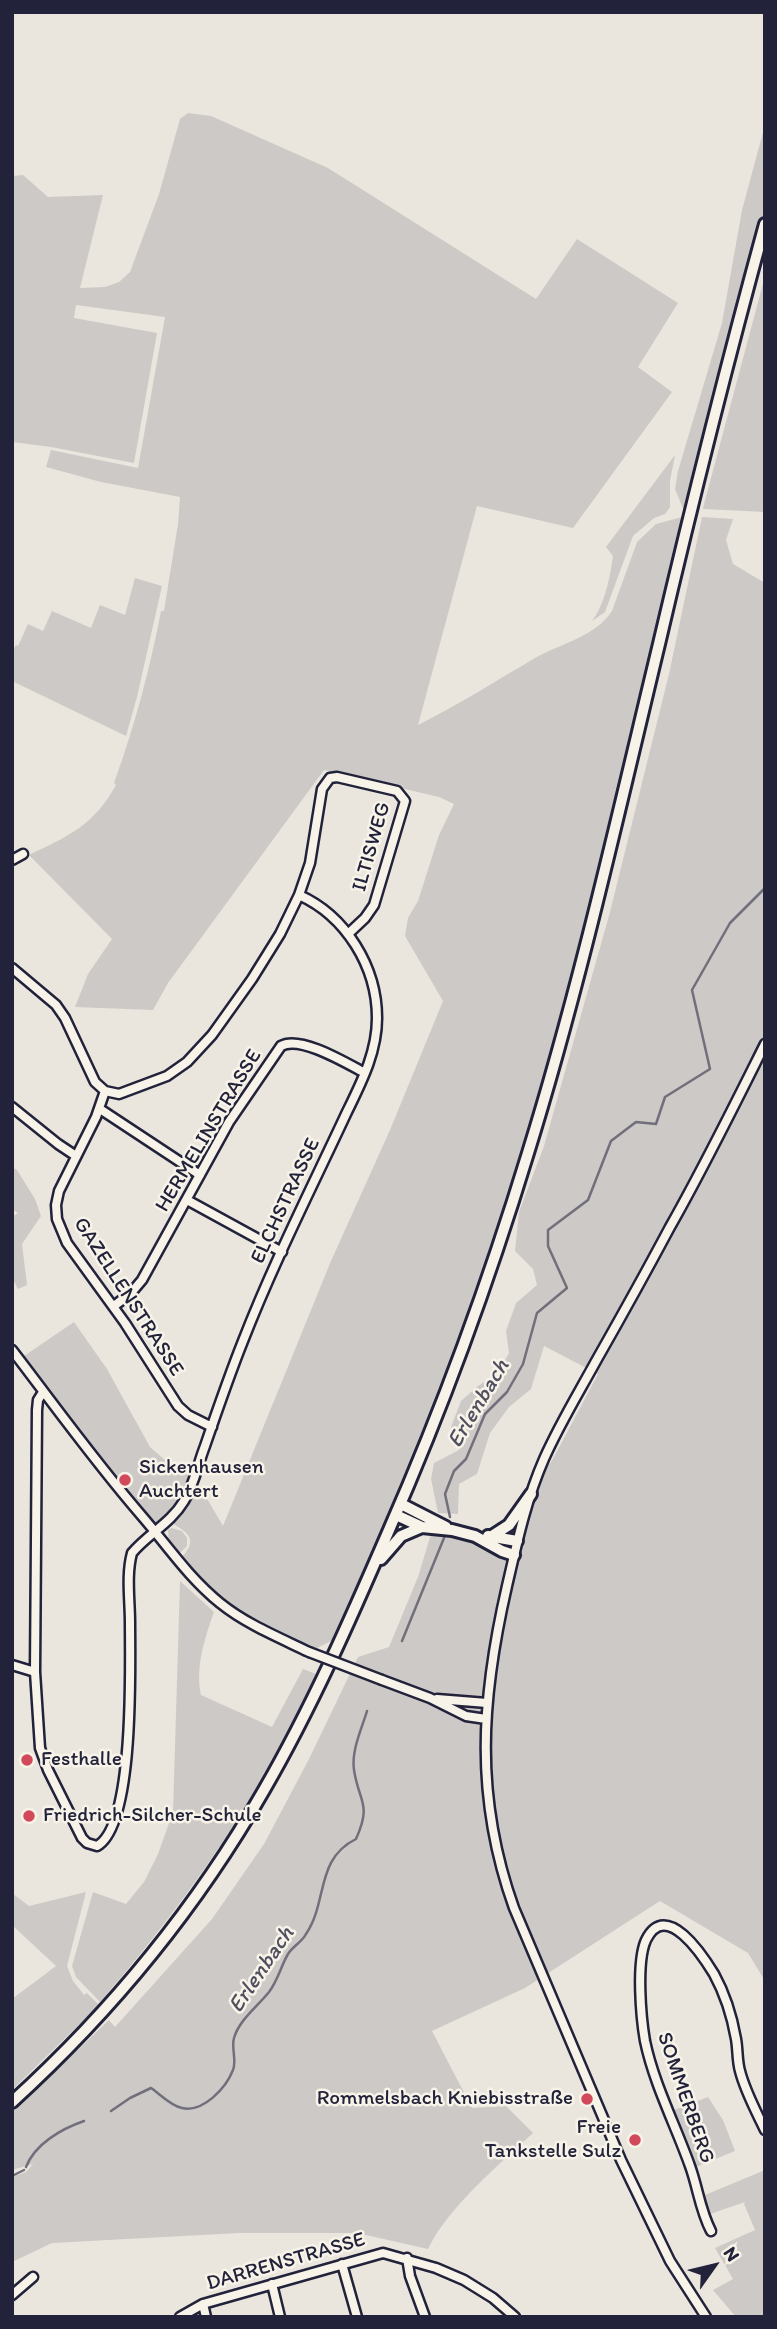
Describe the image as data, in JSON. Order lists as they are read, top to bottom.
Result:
{
  "streets": {
    "street": [
      "ILTISWEG",
      "HERMELINSTRASSE",
      "ELCHSTRASSE",
      "GAZELLENSTRASSE",
      "SOMMERBERG",
      "DARRENSTRASSE"
    ]
  },
  "crossings": [
    ["ILTISWEG", "ELCHSTRASSE"],
    ["HERMELINSTRASSE", "ELCHSTRASSE"],
    ["HERMELINSTRASSE", "GAZELLENSTRASSE"],
    ["ELCHSTRASSE", "GAZELLENSTRASSE"]
  ],
  "water": ["Erlenbach"],
  "places": [
    "Sickenhausen Auchtert",
    "Festhalle",
    "Friedrich-Silcher-Schule",
    "Rommelsbach Kniebisstraße",
    "Freie Tankstelle Sulz"
  ],
  "north": "top right"
}
